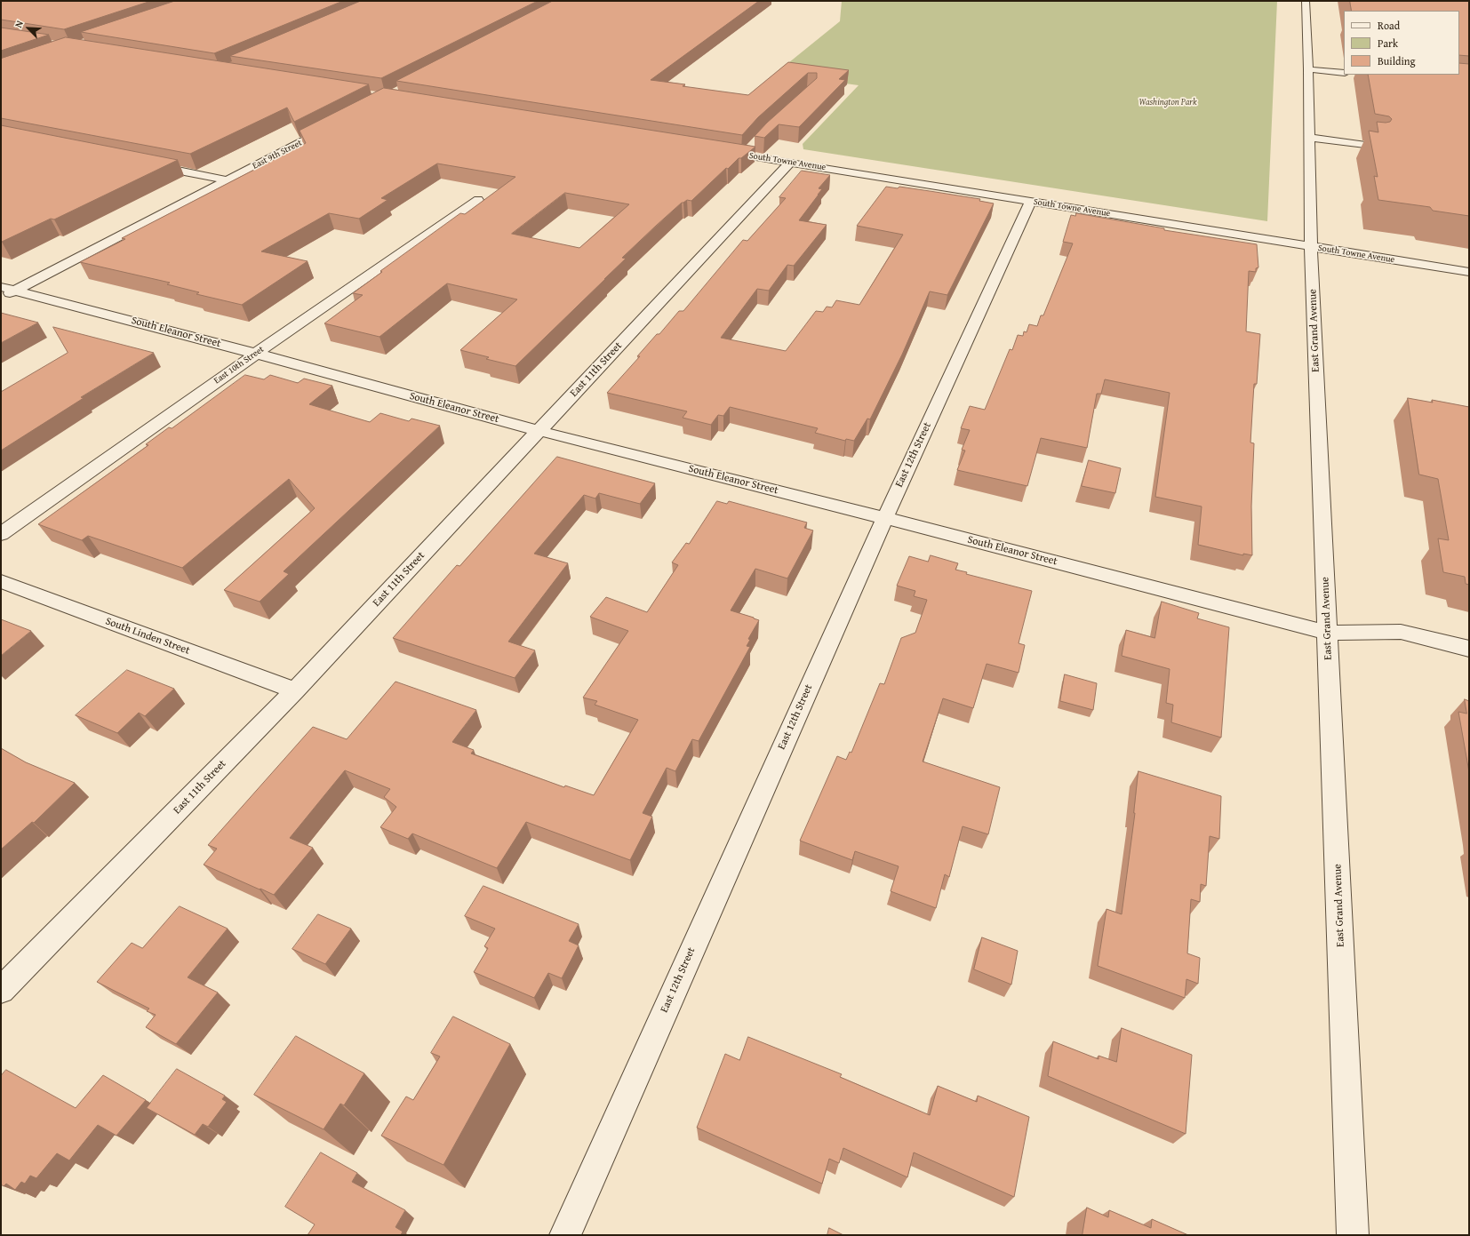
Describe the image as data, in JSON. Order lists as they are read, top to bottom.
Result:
{
  "streets": {
    "street": [
      "East 9th Street",
      "South Towne Avenue",
      "East Grand Avenue",
      "South Eleanor Street",
      "East 10th Street",
      "East 11th Street",
      "East 12th Street",
      "South Linden Street"
    ]
  },
  "crossings": [
    ["East 9th Street", "South Eleanor Street"],
    ["South Towne Avenue", "East Grand Avenue"],
    ["South Towne Avenue", "East 11th Street"],
    ["South Towne Avenue", "East 12th Street"],
    ["East Grand Avenue", "South Eleanor Street"],
    ["South Eleanor Street", "East 10th Street"],
    ["South Eleanor Street", "East 11th Street"],
    ["South Eleanor Street", "East 12th Street"],
    ["East 11th Street", "South Linden Street"]
  ],
  "parks": ["Washington Park"],
  "legend": ["Road", "Park", "Building"],
  "north": "top left"
}
